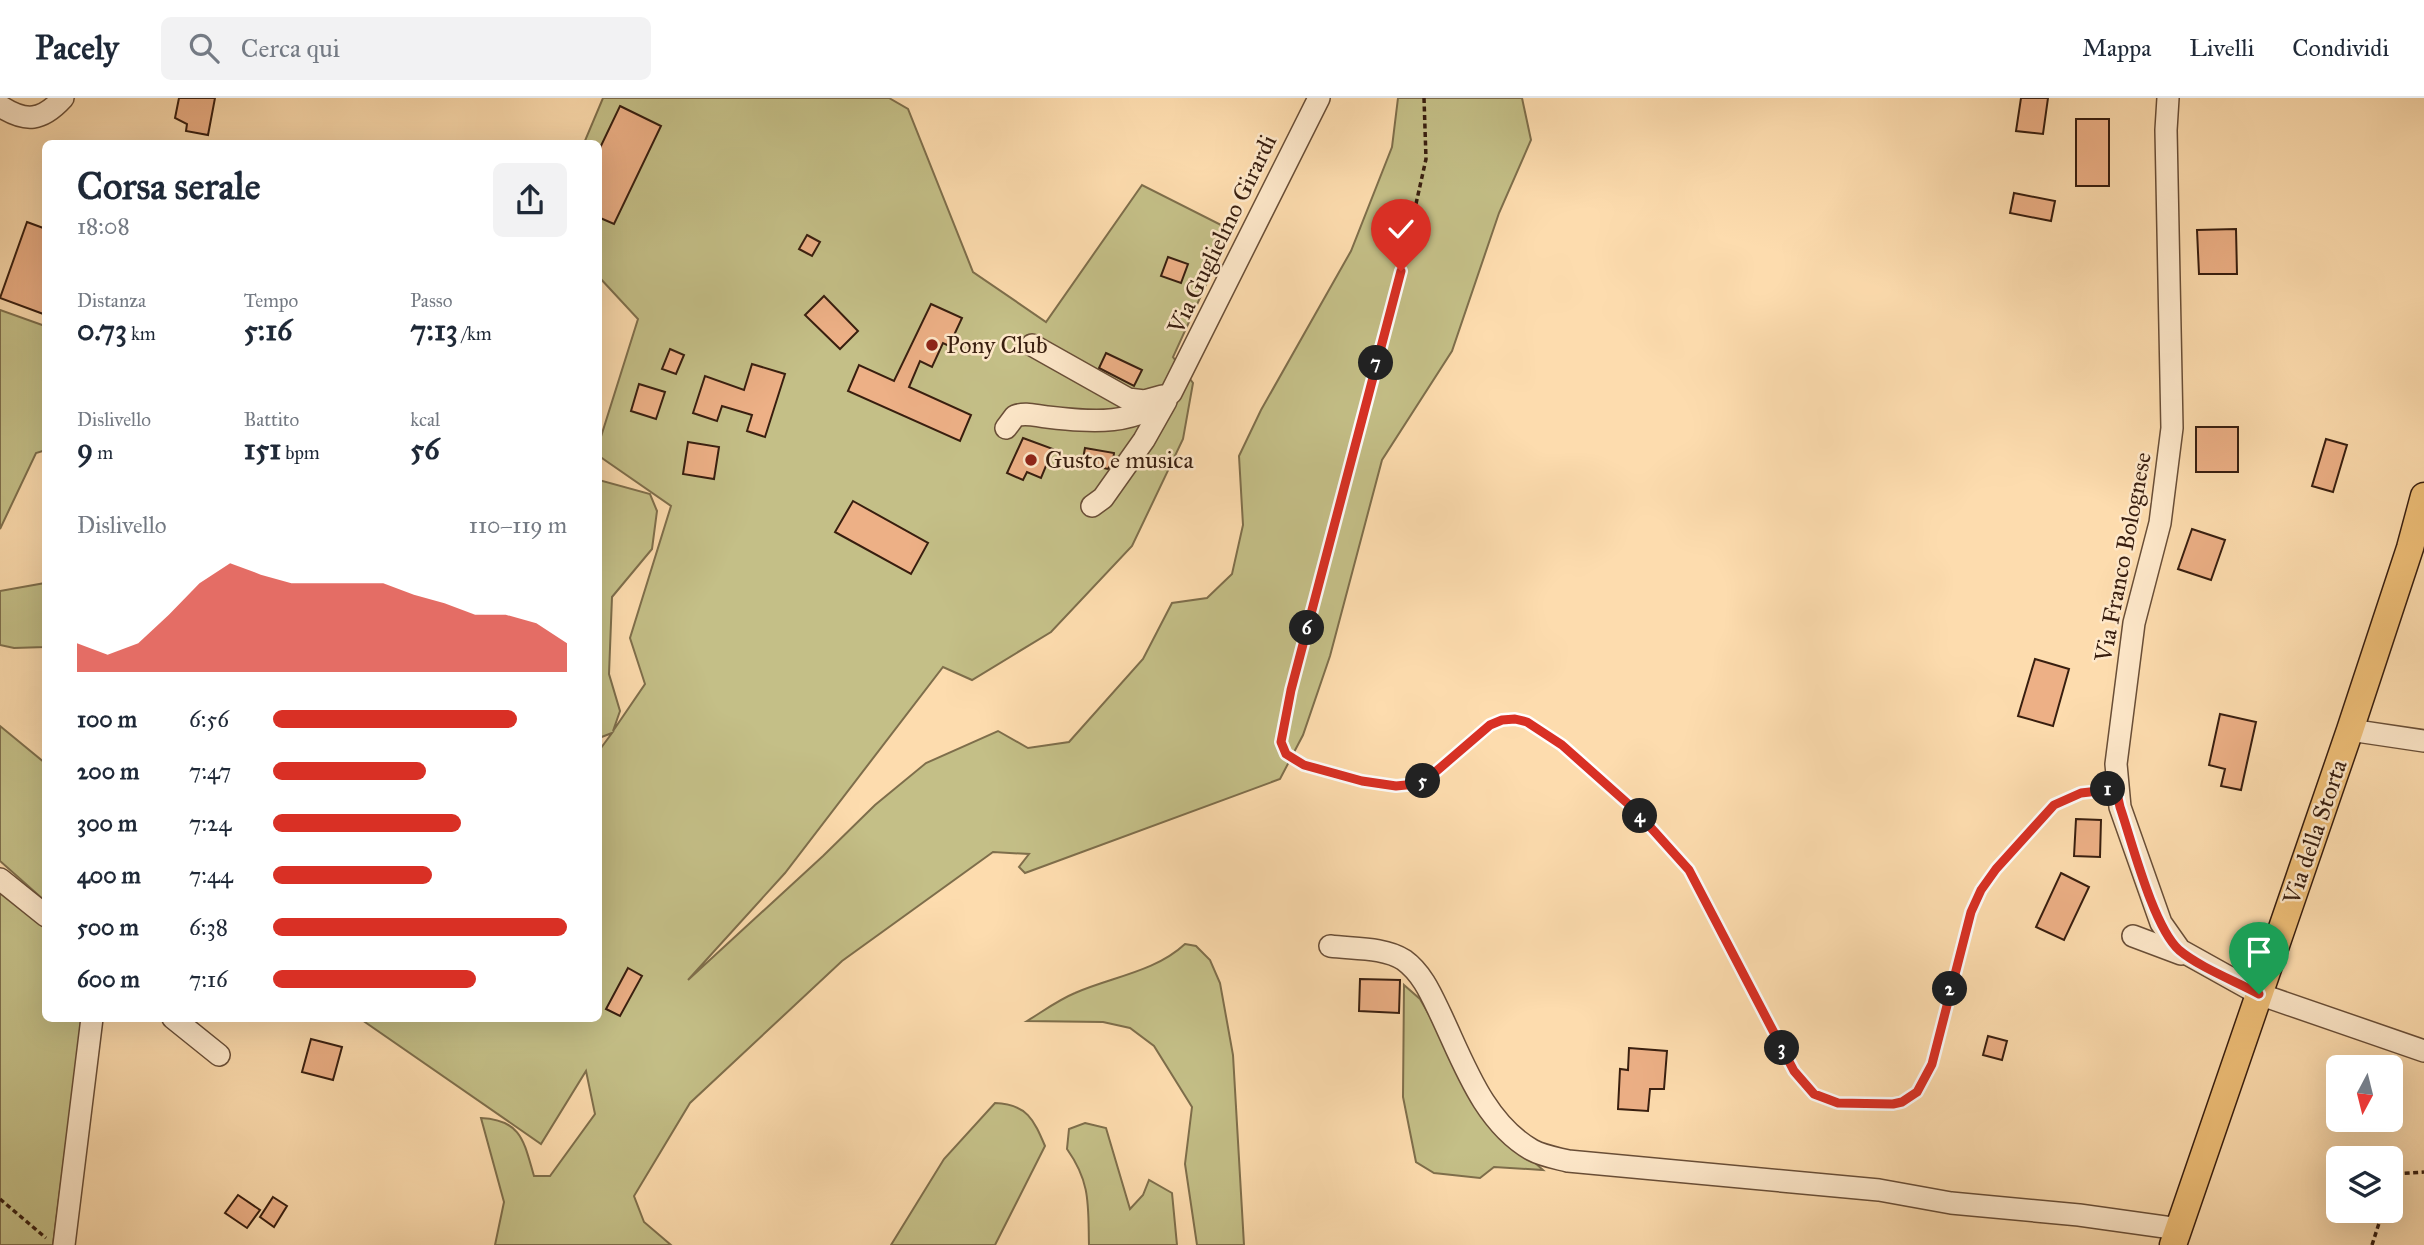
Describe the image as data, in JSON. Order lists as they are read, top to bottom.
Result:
{
  "streets": {
    "main road": ["Via della Storta"],
    "street": ["Via Guglielmo Girardi", "Via Franco Bolognese"]
  },
  "crossings": [
    ["Via Franco Bolognese", "Via della Storta"]
  ],
  "places": ["Pony Club", "Gusto e musica"],
  "north": "bottom",
  "page": {
    "header": "Pacely",
    "search": "Cerca qui",
    "nav": ["Mappa", "Livelli", "Condividi"],
    "heading": ["Corsa serale", "18:08"],
    "stats": [
      ["Distanza", "0.73 km"],
      ["Tempo", "5:16"],
      ["Passo", "7:13 /km"],
      ["Dislivello", "9 m"],
      ["Battito", "151 bpm"],
      ["kcal", "56"]
    ],
    "pins": [
      "7",
      "6",
      "5",
      "1",
      "4",
      "2",
      "3"
    ],
    "chart": ["Dislivello", "110–119 m"],
    "list": [
      {
        "name": "100 m",
        "note": "6:56"
      },
      {
        "name": "200 m",
        "note": "7:47"
      },
      {
        "name": "300 m",
        "note": "7:24"
      },
      {
        "name": "400 m",
        "note": "7:44"
      },
      {
        "name": "500 m",
        "note": "6:38"
      },
      {
        "name": "600 m",
        "note": "7:16"
      }
    ]
  }
}
